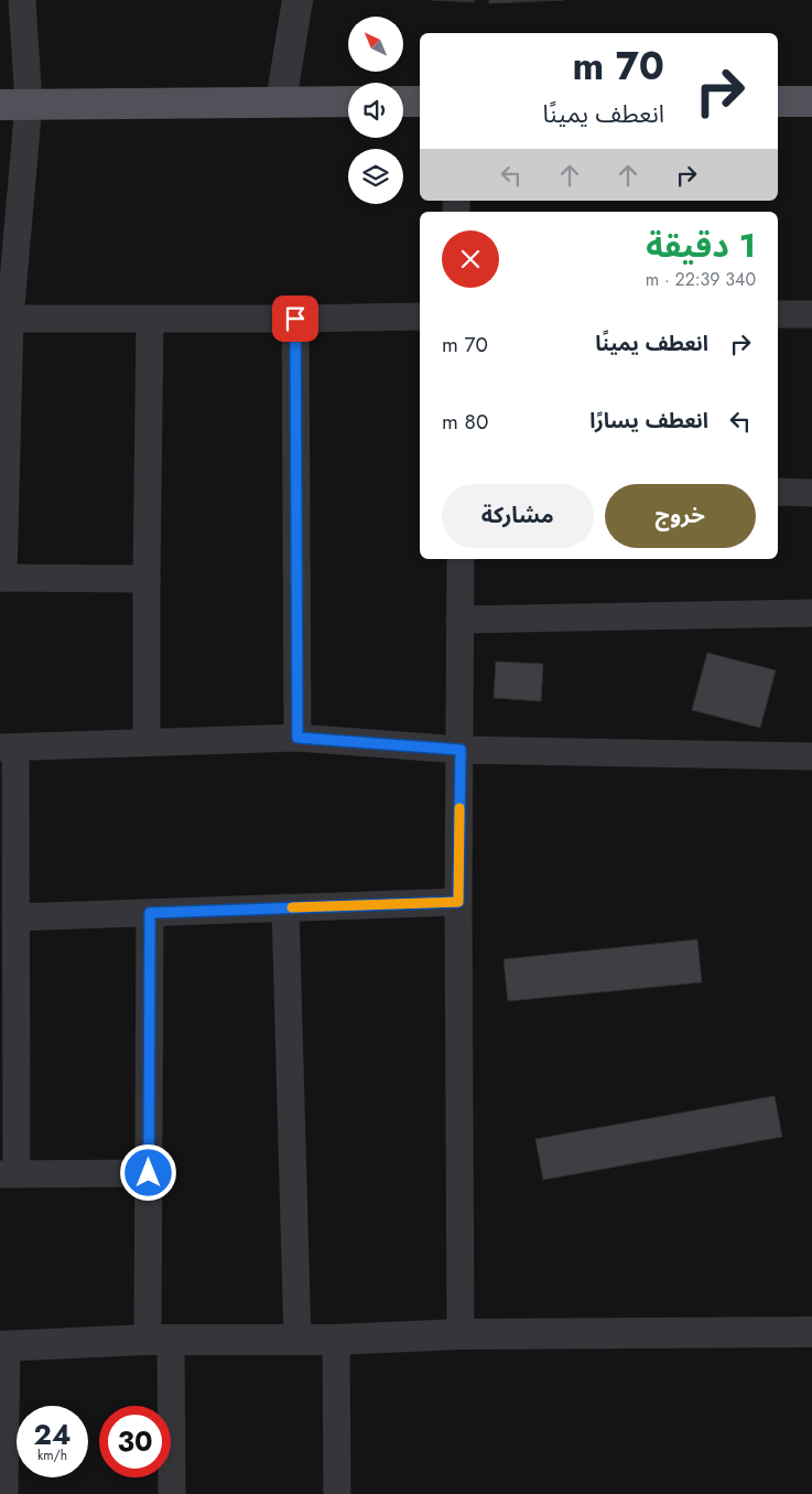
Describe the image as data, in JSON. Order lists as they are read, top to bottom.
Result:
{
  "north": "top left",
  "page": {
    "turn": ["70 m", "انعطف يمينًا"],
    "heading": ["1 دقيقة", "340 m · 22:39"],
    "list": [
      {
        "name": "انعطف يمينًا",
        "value": "70 m"
      },
      {
        "name": "انعطف يسارًا",
        "value": "80 m"
      }
    ],
    "buttons": ["خروج", "مشاركة"],
    "speed": "24 km/h",
    "limit": "30"
  }
}
